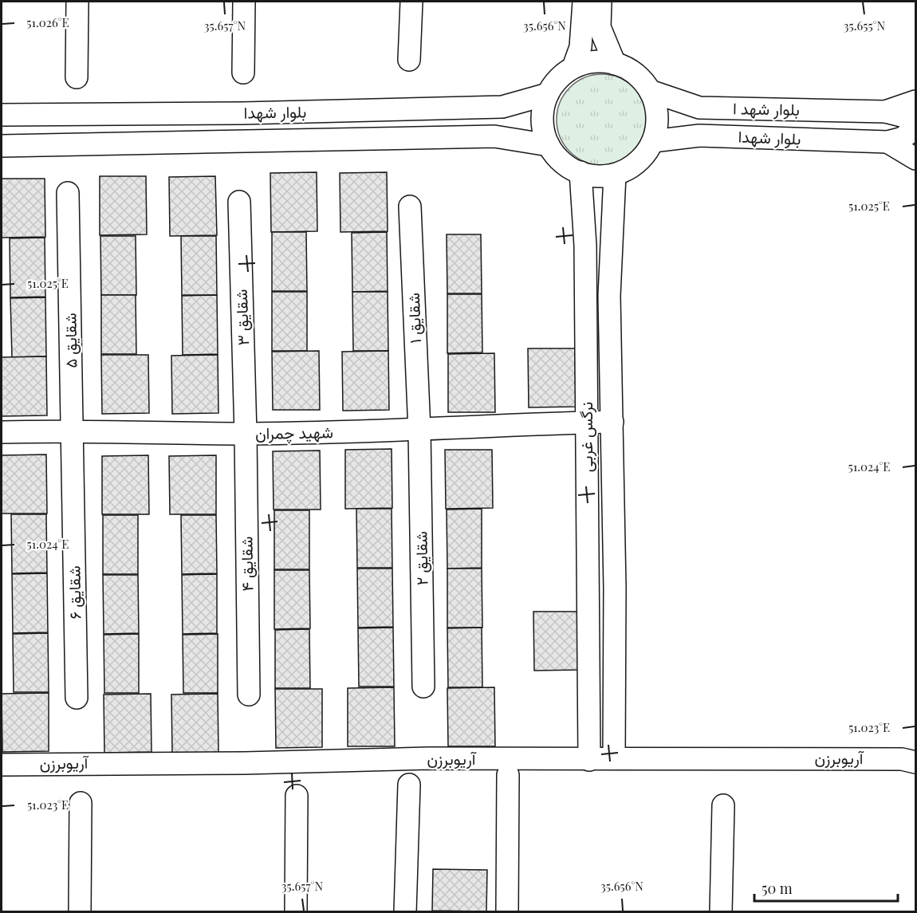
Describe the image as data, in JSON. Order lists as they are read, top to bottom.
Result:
{
  "streets": {
    "street": [
      "بلوار شهد ا",
      "بلوار شهدا",
      "شقایق ۳",
      "شقایق ۱",
      "شقایق ۵",
      "شهید چمران",
      "نرگس غربی",
      "شقایق ۲",
      "شقایق ۴",
      "شقایق ۶",
      "آریوبرزن"
    ]
  },
  "crossings": [
    ["بلوار شهد ا", "بلوار شهدا"],
    ["بلوار شهد ا", "نرگس غربی"],
    ["بلوار شهدا", "نرگس غربی"],
    ["شقایق ۳", "شهید چمران"],
    ["شقایق ۳", "شقایق ۴"],
    ["شقایق ۱", "شهید چمران"],
    ["شقایق ۱", "شقایق ۲"],
    ["شقایق ۵", "شهید چمران"],
    ["شقایق ۵", "شقایق ۶"],
    ["شهید چمران", "نرگس غربی"],
    ["شهید چمران", "شقایق ۲"],
    ["شهید چمران", "شقایق ۴"],
    ["شهید چمران", "شقایق ۶"],
    ["نرگس غربی", "آریوبرزن"]
  ],
  "scale_bar": "50 m",
  "coordinates": [
    "51.026°E",
    "35.657°N",
    "35.656°N",
    "35.655°N",
    "51.025°E",
    "51.024°E",
    "51.023°E"
  ]
}
